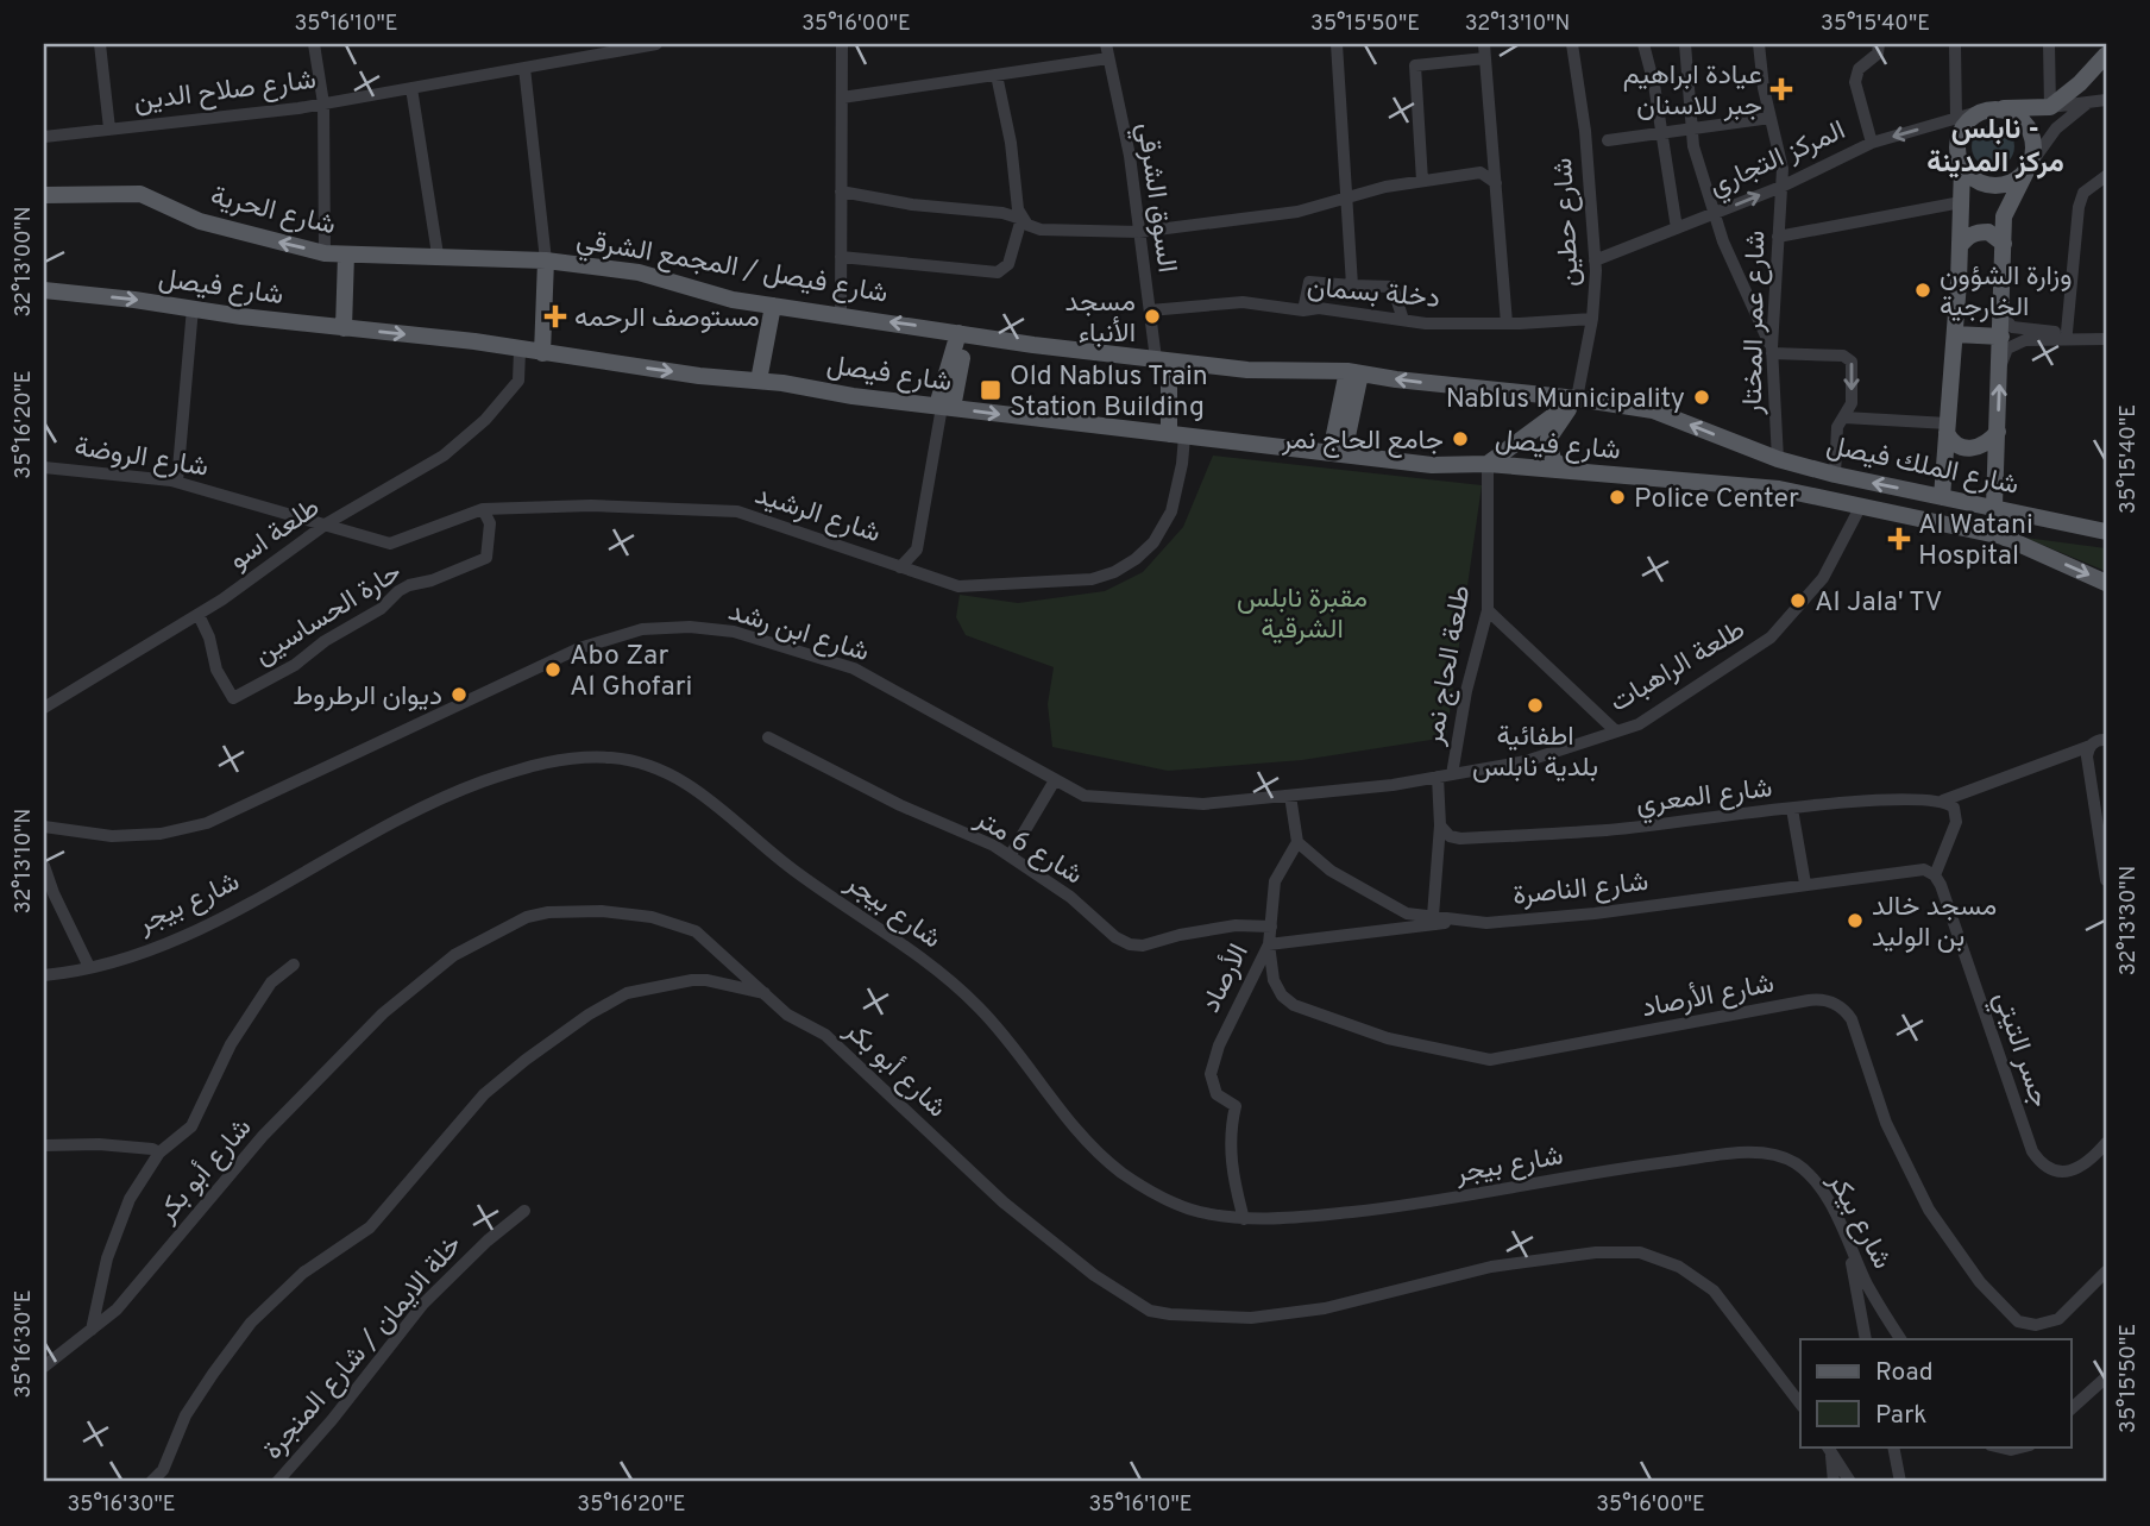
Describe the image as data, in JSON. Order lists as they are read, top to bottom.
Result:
{
  "streets": {
    "main road": [
      "شارع الحرية",
      "شارع فيصل / المجمع الشرقي",
      "شارع فيصل",
      "شارع الملك فيصل"
    ],
    "street": [
      "شارع صلاح الدين",
      "المركز التجاري",
      "السوق الشرقي",
      "شارع حطين",
      "دخلة بسمان",
      "شارع عمر المختار",
      "شارع الروضة",
      "شارع الرشيد",
      "طلعة اسو",
      "حارة الحساسين",
      "شارع ابن رشد",
      "طلعة الحاج نمر",
      "طلعة الراهبات",
      "شارع المعري",
      "شارع 6 متر",
      "شارع الناصرة",
      "شارع بيجر",
      "الأرصاد",
      "شارع الأرصاد",
      "جسر التيتي",
      "شارع أبو بكر",
      "شارع بيكر",
      "خلة الايمان / شارع المنجرة"
    ]
  },
  "crossings": [
    ["المركز التجاري", "شارع حطين"],
    ["المركز التجاري", "شارع عمر المختار"],
    ["السوق الشرقي", "شارع فيصل / المجمع الشرقي"],
    ["السوق الشرقي", "دخلة بسمان"],
    ["شارع الحرية", "شارع فيصل / المجمع الشرقي"],
    ["شارع حطين", "شارع فيصل / المجمع الشرقي"],
    ["شارع حطين", "دخلة بسمان"],
    ["شارع حطين", "شارع الملك فيصل"],
    ["شارع فيصل / المجمع الشرقي", "شارع الملك فيصل"],
    ["شارع فيصل", "شارع الملك فيصل"],
    ["شارع فيصل", "شارع الرشيد"],
    ["شارع فيصل", "طلعة اسو"],
    ["شارع فيصل", "طلعة الحاج نمر"],
    ["شارع عمر المختار", "شارع الملك فيصل"],
    ["شارع الروضة", "شارع الرشيد"],
    ["شارع الروضة", "طلعة اسو"],
    ["شارع الملك فيصل", "طلعة الراهبات"],
    ["شارع الرشيد", "طلعة اسو"],
    ["شارع الرشيد", "حارة الحساسين"],
    ["طلعة اسو", "حارة الحساسين"],
    ["شارع ابن رشد", "طلعة الحاج نمر"],
    ["شارع ابن رشد", "طلعة الراهبات"],
    ["طلعة الحاج نمر", "طلعة الراهبات"],
    ["شارع 6 متر", "شارع الأرصاد"],
    ["شارع الناصرة", "الأرصاد"],
    ["شارع الناصرة", "شارع الأرصاد"],
    ["شارع الناصرة", "جسر التيتي"],
    ["شارع بيجر", "الأرصاد"],
    ["شارع بيجر", "شارع بيكر"],
    ["الأرصاد", "شارع الأرصاد"]
  ],
  "one_way": ["شارع الحرية", "شارع فيصل"],
  "districts": ["نابلس - مركز المدينة"],
  "parks": ["مقبرة نابلس الشرقية"],
  "places": {
    "health": ["عيادة ابراهيم جبر للاسنان", "مستوصف الرحمه", "Al Watani Hospital"],
    "other": [
      "وزارة الشؤون الخارجية",
      "مسجد الأنباء",
      "Nablus Municipality",
      "جامع الحاج نمر",
      "Police Center",
      "Al Jala' TV",
      "Abo Zar Al Ghofari",
      "ديوان الرطروط",
      "اطفائية بلدية نابلس",
      "مسجد خالد بن الوليد"
    ],
    "transit": ["Old Nablus Train Station Building"]
  },
  "legend": ["Road", "Park"],
  "coordinates": [
    "35°16'10\"E",
    "35°16'00\"E",
    "35°15'50\"E",
    "32°13'10\"N",
    "35°15'40\"E",
    "32°13'00\"N",
    "35°16'20\"E",
    "32°13'30\"N",
    "35°16'30\"E"
  ]
}
